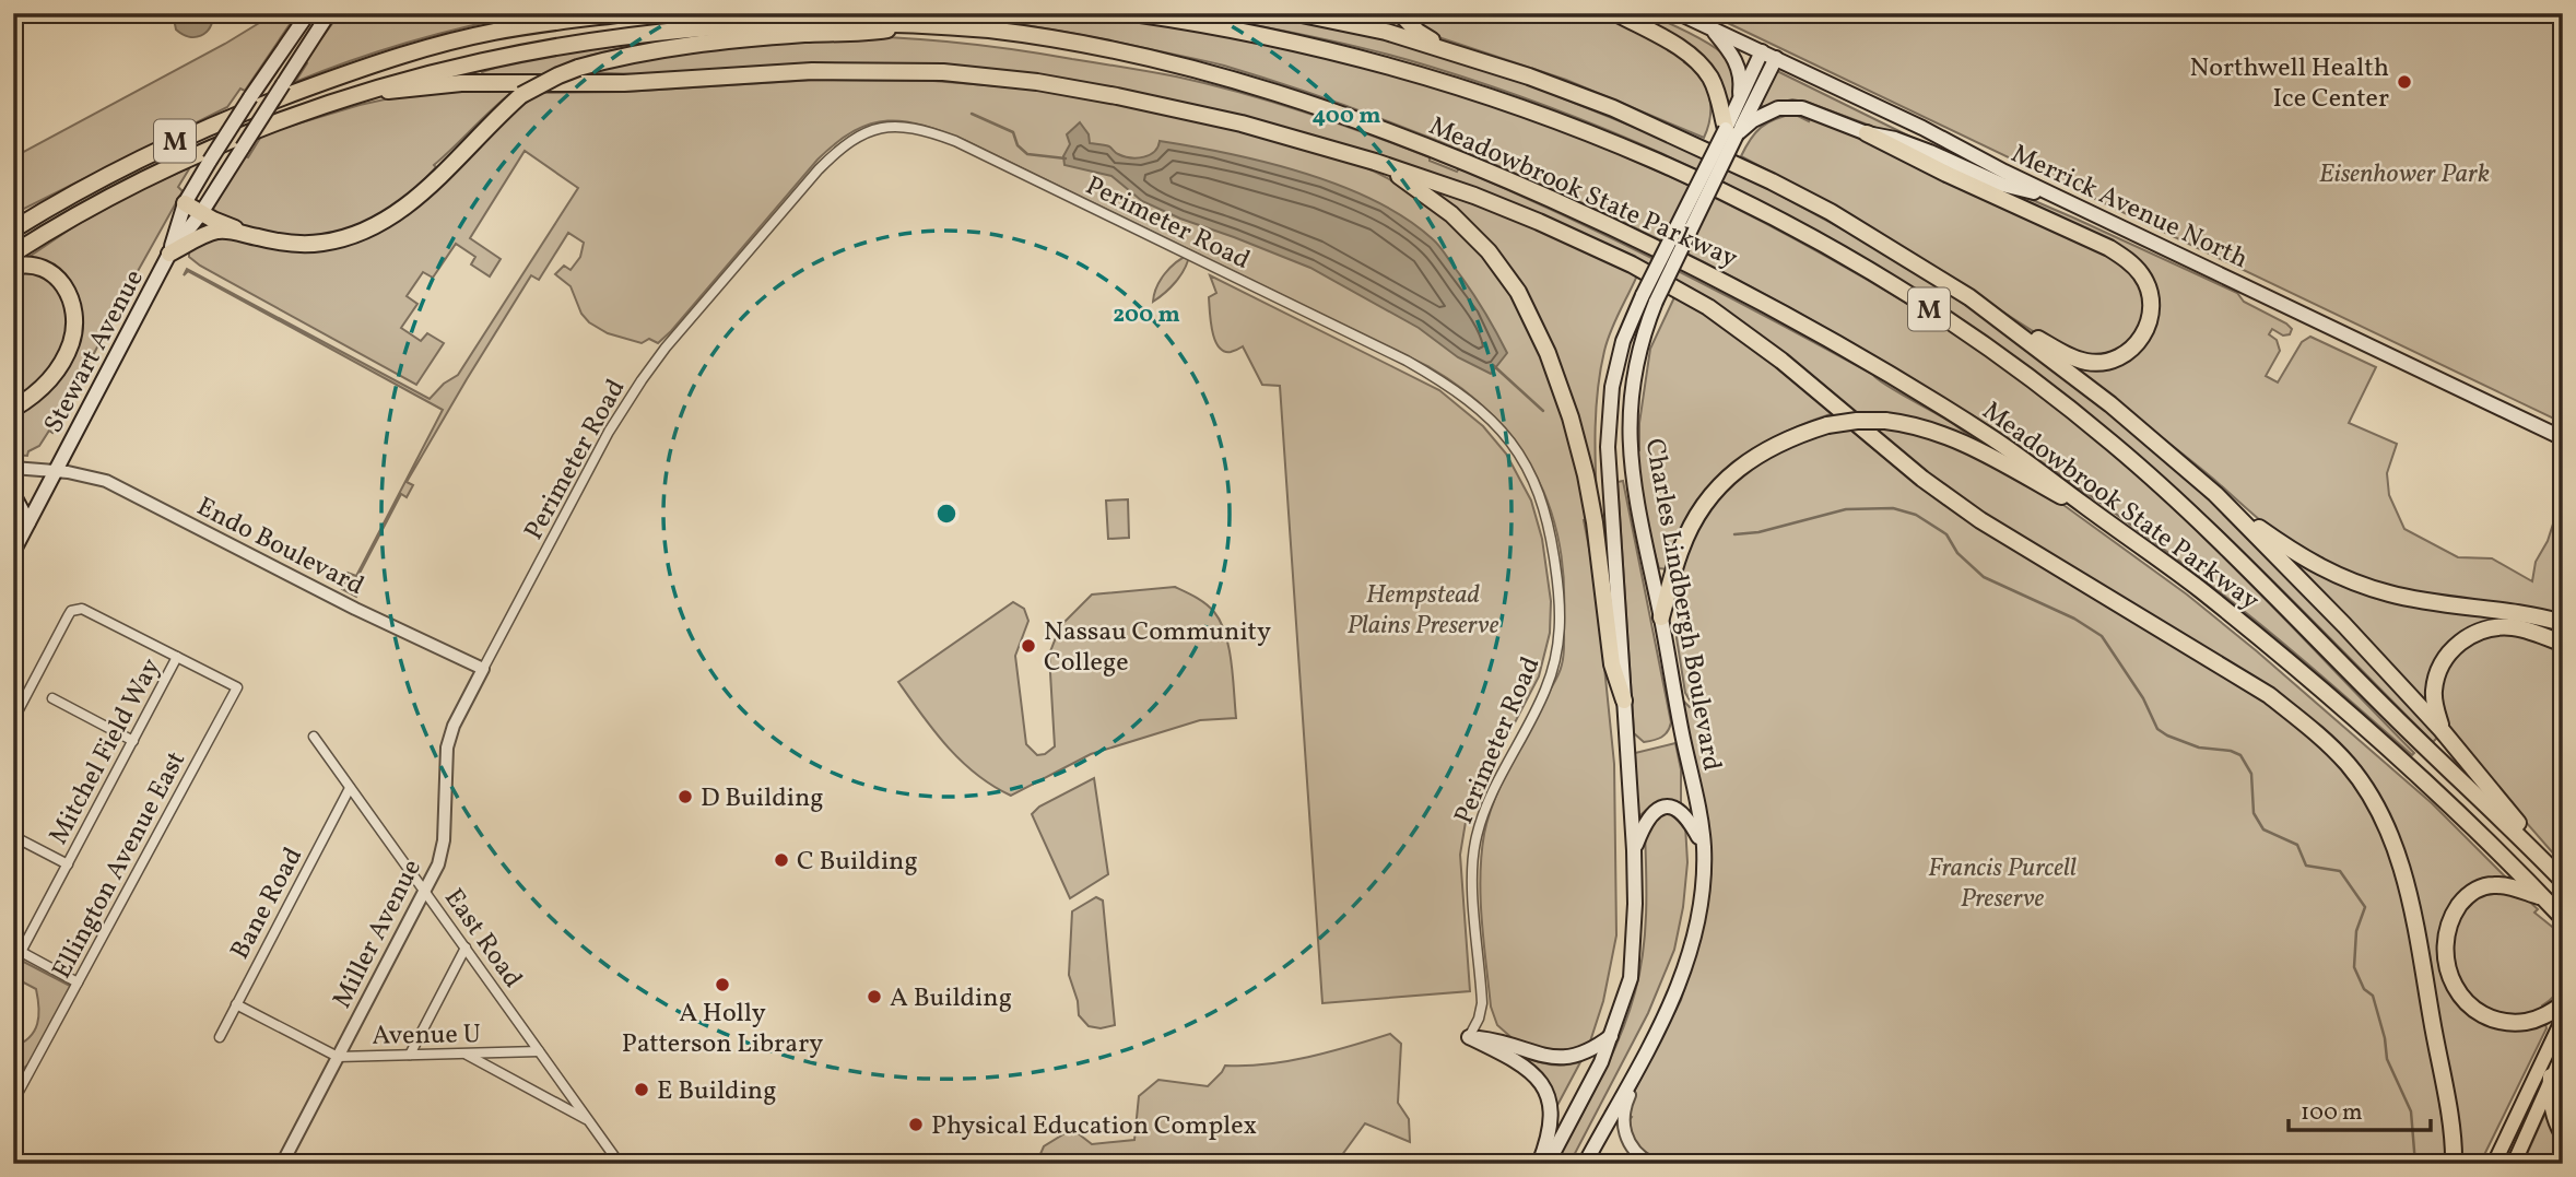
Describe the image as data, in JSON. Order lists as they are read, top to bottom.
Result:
{
  "streets": {
    "highway": ["M", "Meadowbrook State Parkway"],
    "main road": ["Merrick Avenue North", "Stewart Avenue", "Charles Lindbergh Boulevard"],
    "street": [
      "Perimeter Road",
      "Endo Boulevard",
      "Mitchel Field Way",
      "Ellington Avenue East",
      "Bane Road",
      "Miller Avenue",
      "East Road",
      "Avenue U"
    ]
  },
  "crossings": [
    ["Merrick Avenue North", "Charles Lindbergh Boulevard"],
    ["Perimeter Road", "Endo Boulevard"],
    ["Perimeter Road", "Miller Avenue"],
    ["Stewart Avenue", "Endo Boulevard"],
    ["Endo Boulevard", "Miller Avenue"],
    ["Mitchel Field Way", "Ellington Avenue East"],
    ["Bane Road", "East Road"],
    ["Bane Road", "Avenue U"],
    ["Miller Avenue", "East Road"],
    ["Miller Avenue", "Avenue U"],
    ["East Road", "Avenue U"]
  ],
  "parks": ["Eisenhower Park", "Hempstead Plains Preserve", "Francis Purcell Preserve"],
  "places": [
    "Northwell Health Ice Center",
    "Nassau Community College",
    "D Building",
    "C Building",
    "A Holly Patterson Library",
    "A Building",
    "E Building",
    "Physical Education Complex"
  ],
  "scale_bar": "100 m",
  "rings": ["400 m", "200 m"]
}
